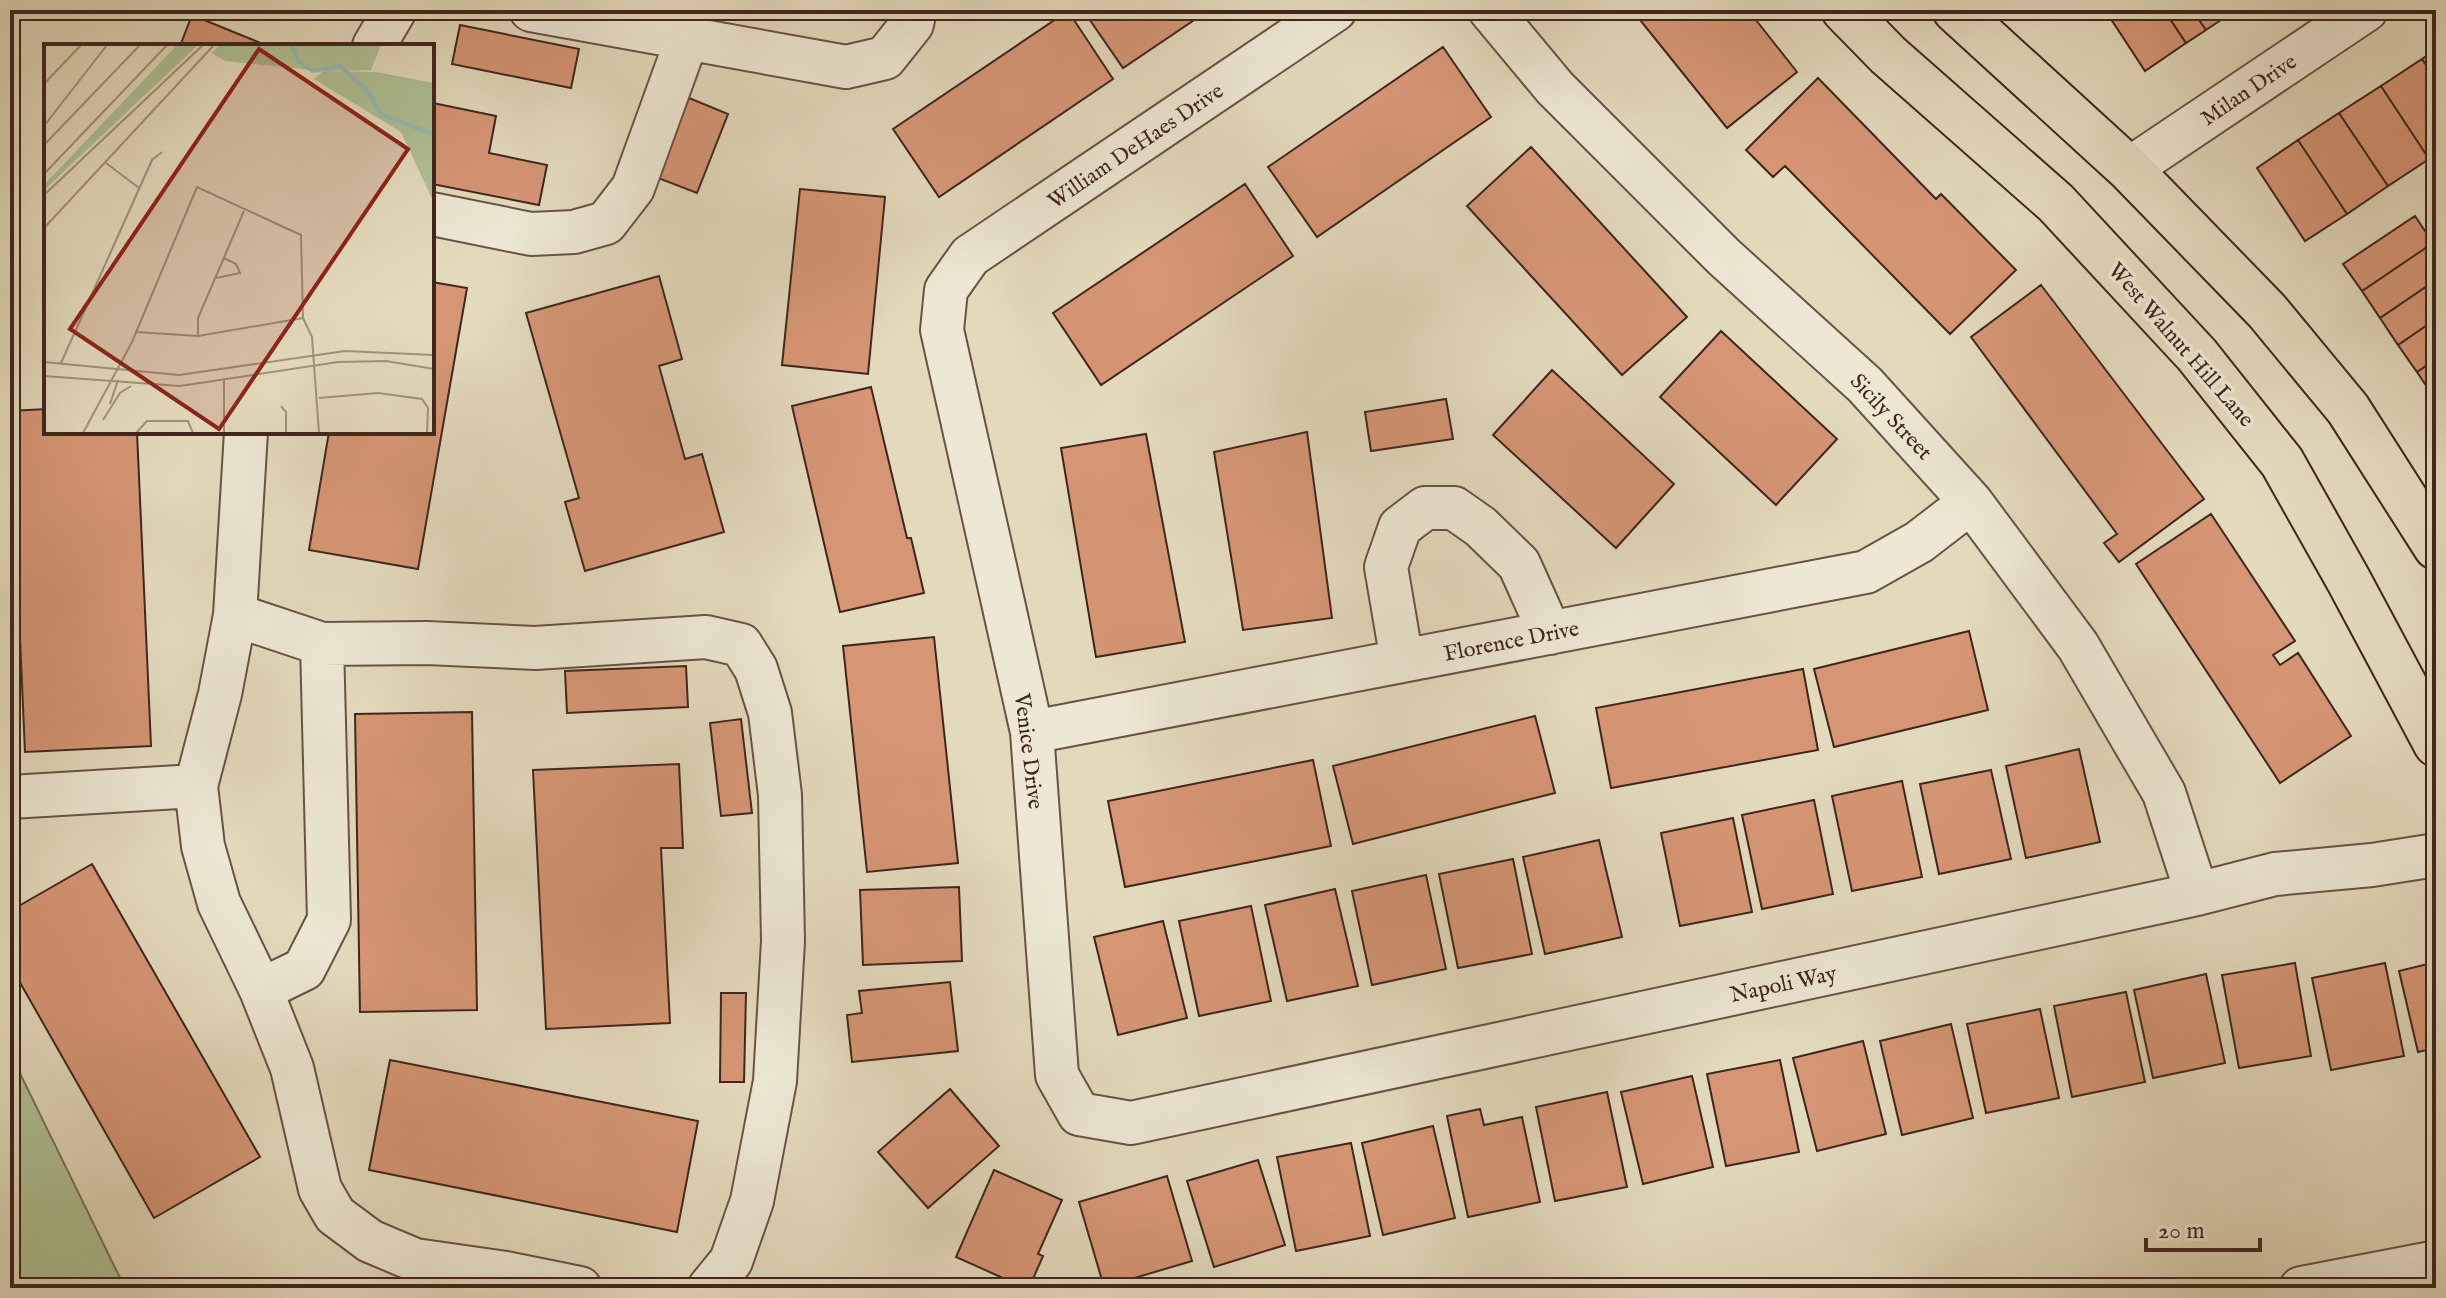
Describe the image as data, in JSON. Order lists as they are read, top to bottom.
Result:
{
  "streets": {
    "main road": ["West Walnut Hill Lane"],
    "street": [
      "Milan Drive",
      "William DeHaes Drive",
      "Sicily Street",
      "Florence Drive",
      "Venice Drive",
      "Napoli Way"
    ]
  },
  "crossings": [
    ["William DeHaes Drive", "Venice Drive"],
    ["Sicily Street", "Florence Drive"],
    ["Sicily Street", "Napoli Way"],
    ["Florence Drive", "Venice Drive"],
    ["Venice Drive", "Napoli Way"]
  ],
  "scale_bar": "20 m"
}
